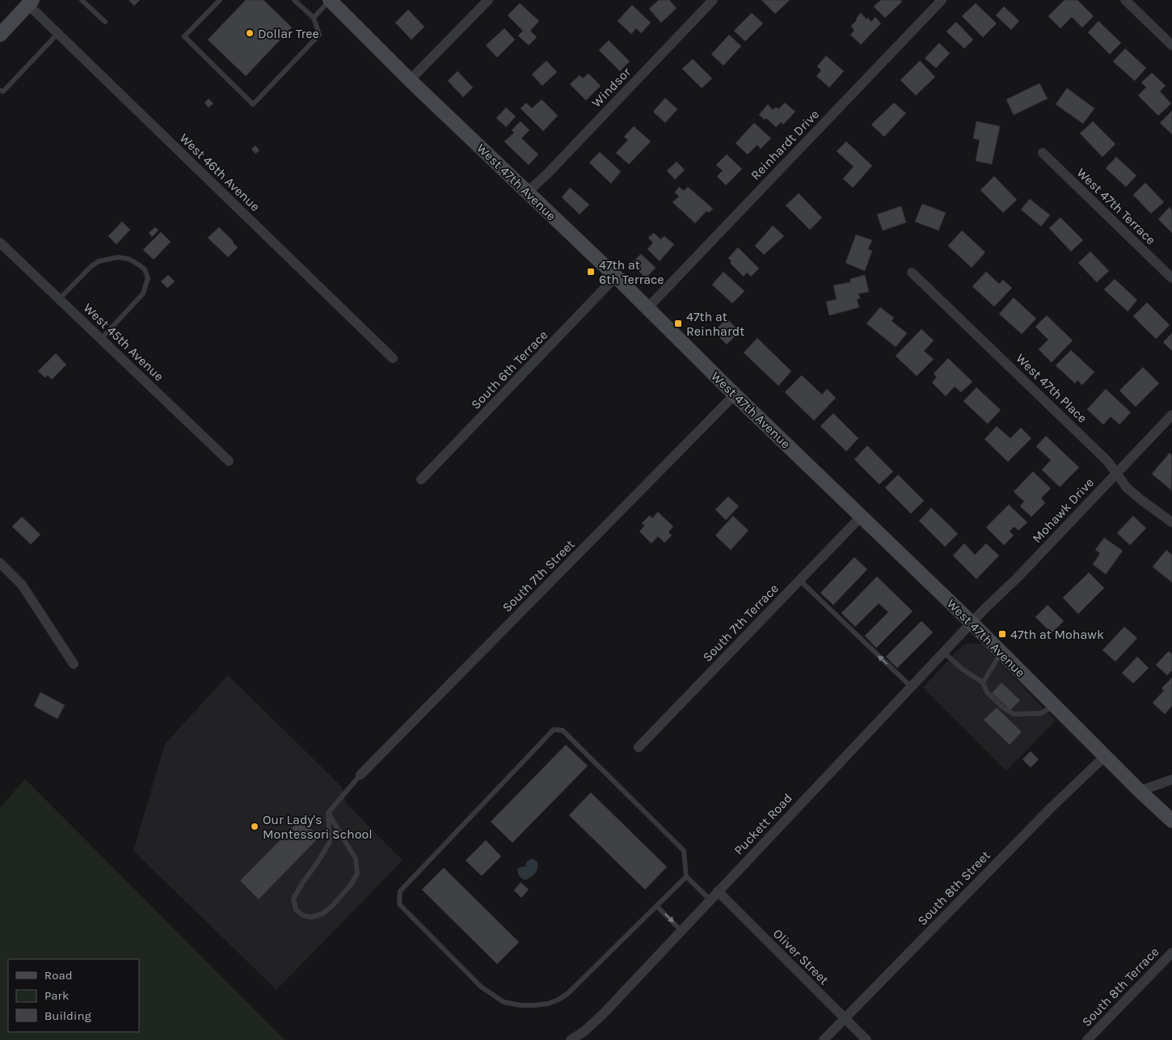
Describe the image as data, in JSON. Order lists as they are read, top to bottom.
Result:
{
  "streets": {
    "street": [
      "Windsor",
      "Reinhardt Drive",
      "West 46th Avenue",
      "West 47th Avenue",
      "West 47th Terrace",
      "West 45th Avenue",
      "South 6th Terrace",
      "West 47th Place",
      "Mohawk Drive",
      "South 7th Street",
      "South 7th Terrace",
      "Puckett Road",
      "South 8th Street",
      "Oliver Street",
      "South 8th Terrace"
    ]
  },
  "crossings": [
    ["Windsor", "West 47th Avenue"],
    ["Reinhardt Drive", "West 47th Avenue"],
    ["West 47th Avenue", "South 6th Terrace"],
    ["West 47th Avenue", "Mohawk Drive"],
    ["West 47th Avenue", "South 7th Street"],
    ["West 47th Avenue", "South 7th Terrace"],
    ["West 47th Avenue", "Puckett Road"],
    ["West 47th Avenue", "South 8th Street"],
    ["West 47th Place", "Mohawk Drive"],
    ["Mohawk Drive", "Puckett Road"],
    ["Puckett Road", "Oliver Street"],
    ["South 8th Street", "Oliver Street"]
  ],
  "places": {
    "other": ["Dollar Tree", "Our Lady's Montessori School"],
    "transit": ["47th at 6th Terrace", "47th at Reinhardt", "47th at Mohawk"]
  },
  "legend": ["Road", "Park", "Building"]
}
